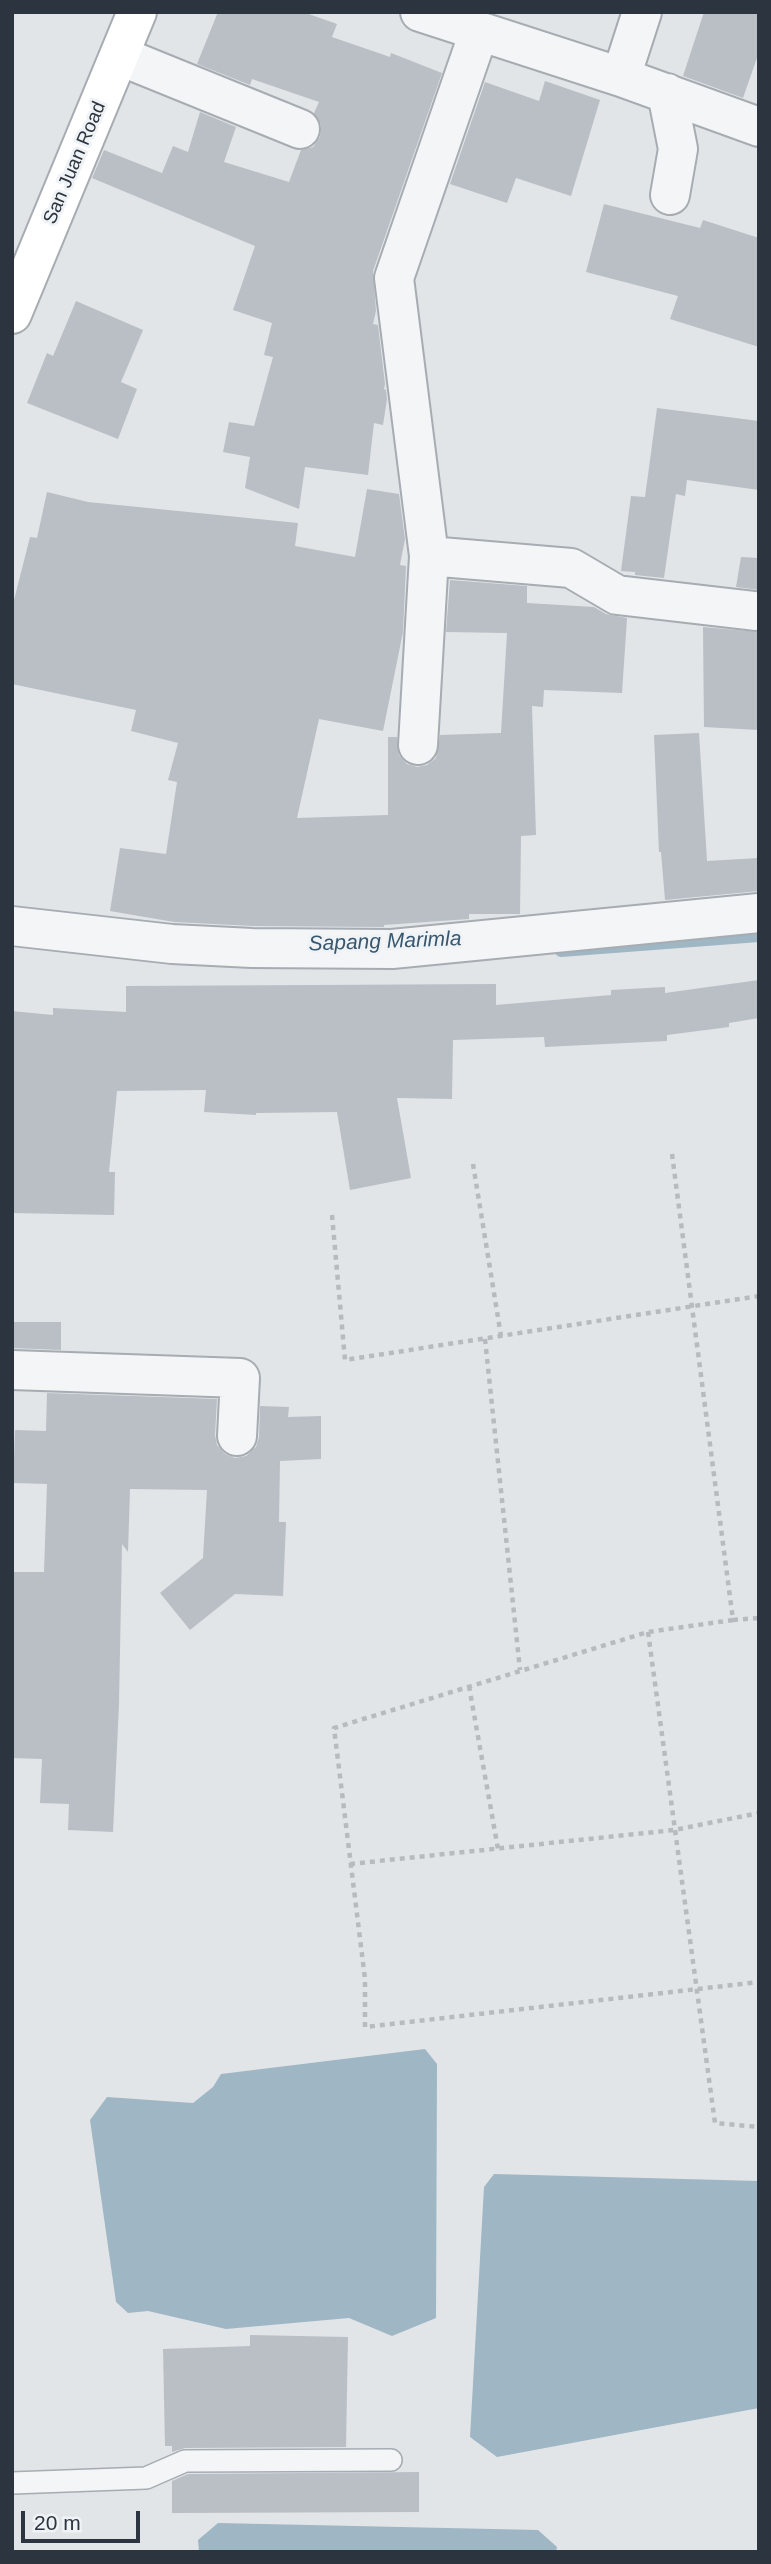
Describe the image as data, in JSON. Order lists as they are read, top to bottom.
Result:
{
  "streets": {
    "street": ["San Juan Road"]
  },
  "water": ["Sapang Marimla"],
  "scale_bar": "20 m"
}
